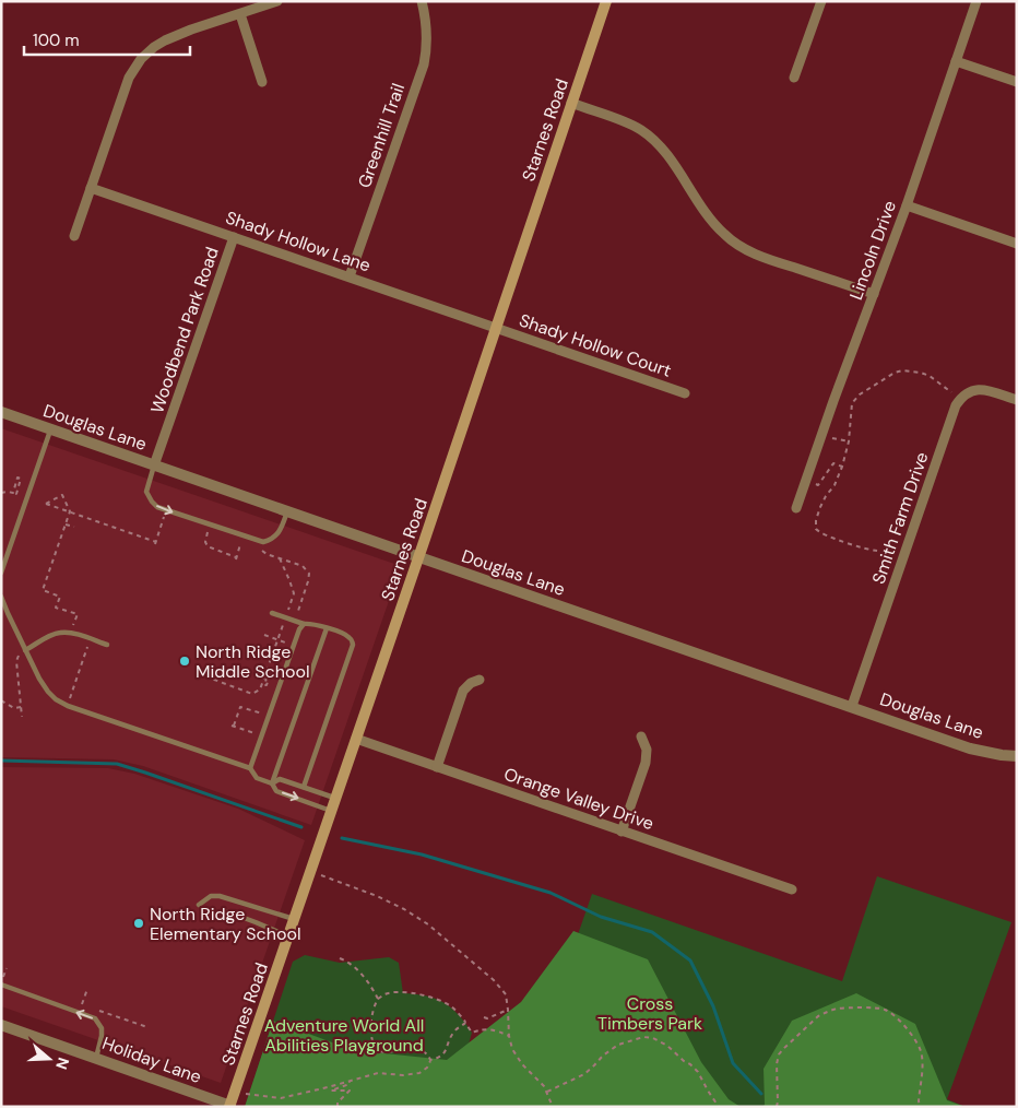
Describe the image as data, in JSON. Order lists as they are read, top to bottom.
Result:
{
  "streets": {
    "main road": ["Starnes Road"],
    "street": [
      "Greenhill Trail",
      "Shady Hollow Lane",
      "Lincoln Drive",
      "Woodbend Park Road",
      "Shady Hollow Court",
      "Douglas Lane",
      "Smith Farm Drive",
      "Orange Valley Drive",
      "Holiday Lane"
    ]
  },
  "crossings": [
    ["Starnes Road", "Shady Hollow Lane"],
    ["Starnes Road", "Shady Hollow Court"],
    ["Starnes Road", "Douglas Lane"],
    ["Starnes Road", "Orange Valley Drive"],
    ["Starnes Road", "Holiday Lane"],
    ["Greenhill Trail", "Shady Hollow Lane"],
    ["Shady Hollow Lane", "Woodbend Park Road"],
    ["Shady Hollow Lane", "Shady Hollow Court"],
    ["Woodbend Park Road", "Douglas Lane"],
    ["Douglas Lane", "Smith Farm Drive"]
  ],
  "parks": ["Cross Timbers Park", "Adventure World All Abilities Playground"],
  "places": ["North Ridge Middle School", "North Ridge Elementary School"],
  "scale_bar": "100 m",
  "north": "right"
}
